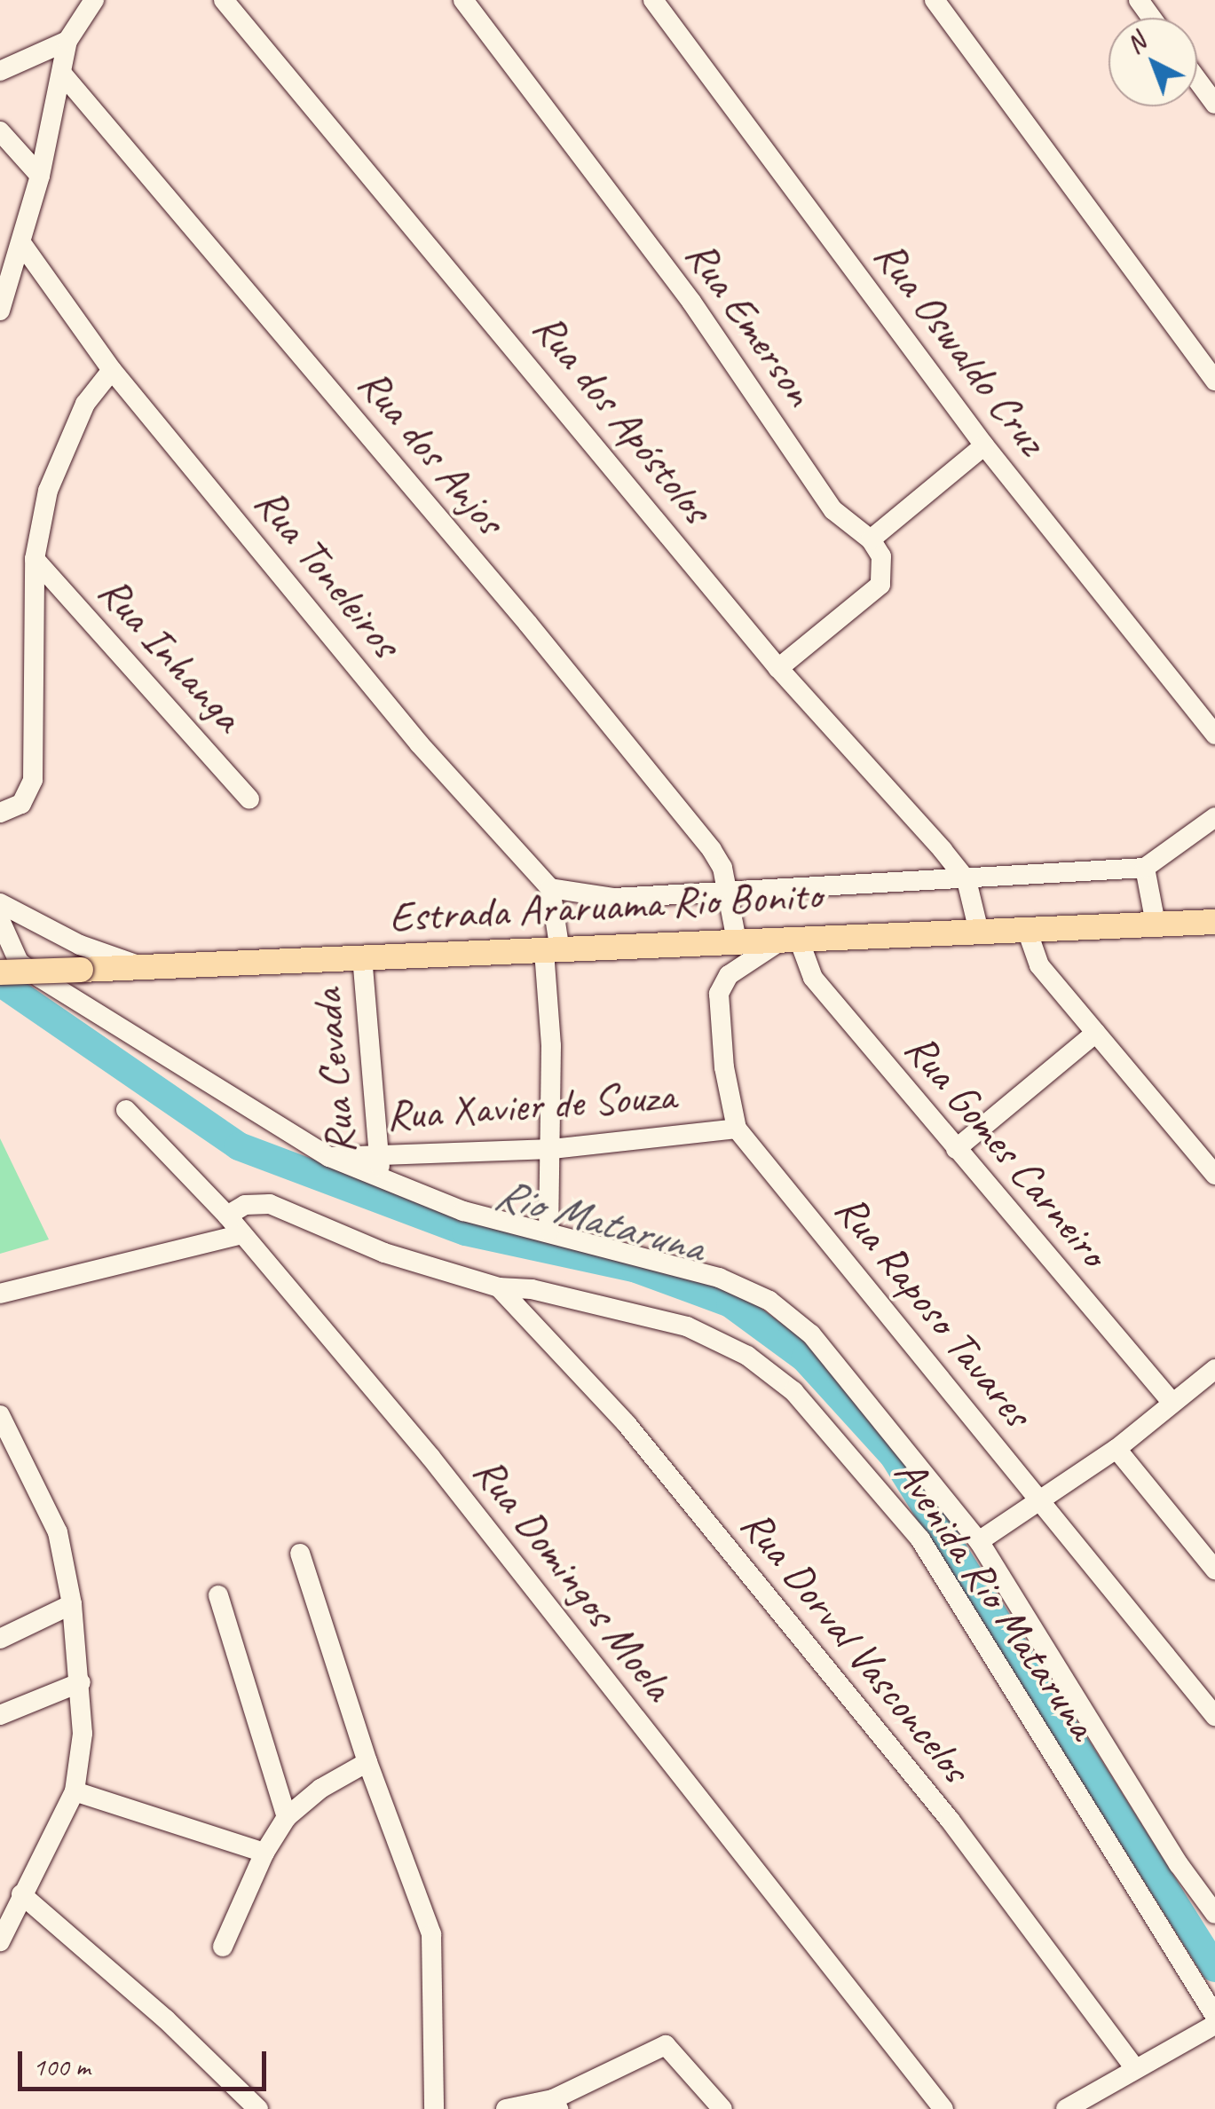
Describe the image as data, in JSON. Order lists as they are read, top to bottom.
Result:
{
  "streets": {
    "main road": ["Estrada Araruama Rio Bonito"],
    "street": [
      "Rua Emerson",
      "Rua Oswaldo Cruz",
      "Rua dos Apóstolos",
      "Rua dos Anjos",
      "Rua Toneleiros",
      "Rua Inhanga",
      "Rua Cevada",
      "Rua Xavier de Souza",
      "Rua Gomes Carneiro",
      "Rua Raposo Tavares",
      "Rua Domingos Moela",
      "Avenida Rio Mataruna",
      "Rua Dorval Vasconcelos"
    ]
  },
  "crossings": [
    ["Rua dos Apóstolos", "Estrada Araruama Rio Bonito"],
    ["Rua dos Anjos", "Estrada Araruama Rio Bonito"],
    ["Estrada Araruama Rio Bonito", "Rua Cevada"],
    ["Estrada Araruama Rio Bonito", "Rua Gomes Carneiro"],
    ["Estrada Araruama Rio Bonito", "Rua Raposo Tavares"],
    ["Rua Cevada", "Rua Xavier de Souza"],
    ["Rua Xavier de Souza", "Rua Raposo Tavares"],
    ["Rua Gomes Carneiro", "Rua Raposo Tavares"],
    ["Rua Domingos Moela", "Avenida Rio Mataruna"],
    ["Avenida Rio Mataruna", "Rua Dorval Vasconcelos"]
  ],
  "water": ["Rio Mataruna"],
  "scale_bar": "100 m",
  "north": "top left"
}
